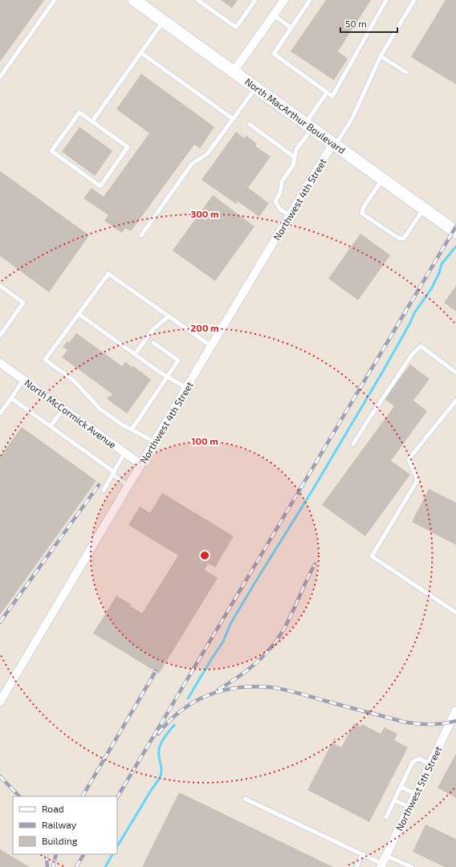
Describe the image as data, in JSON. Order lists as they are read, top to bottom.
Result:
{
  "streets": {
    "main road": ["North MacArthur Boulevard"],
    "street": ["Northwest 4th Street", "North McCormick Avenue", "Northwest 5th Street"]
  },
  "crossings": [
    ["North MacArthur Boulevard", "Northwest 4th Street"],
    ["Northwest 4th Street", "North McCormick Avenue"]
  ],
  "legend": ["Road", "Railway", "Building"],
  "scale_bar": "50 m",
  "rings": ["300 m", "200 m", "100 m"]
}
